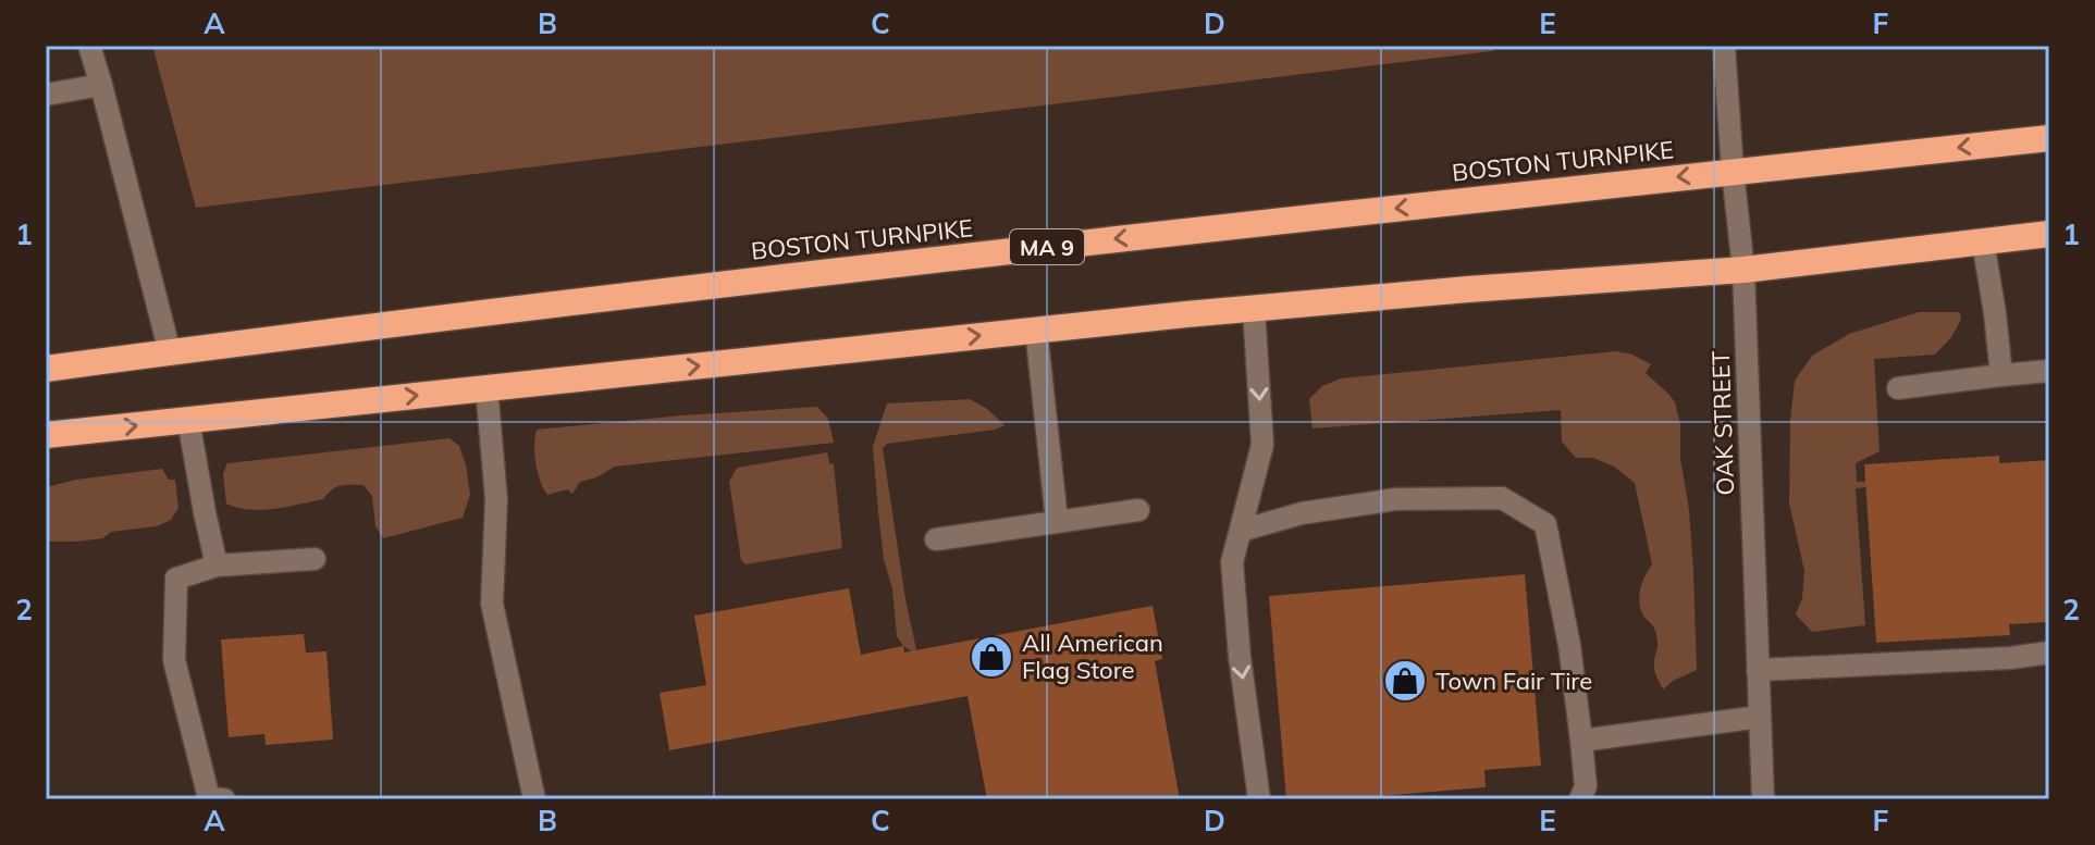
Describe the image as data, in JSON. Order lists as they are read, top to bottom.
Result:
{
  "streets": {
    "highway": ["BOSTON TURNPIKE", "MA 9"],
    "street": ["OAK STREET"]
  },
  "crossings": [
    ["BOSTON TURNPIKE", "OAK STREET"]
  ],
  "places": {
    "shop": ["All American Flag Store", "Town Fair Tire"]
  },
  "grid": {
    "columns": [
      "A",
      "B",
      "C",
      "D",
      "E",
      "F"
    ],
    "rows": ["1", "2"]
  }
}
